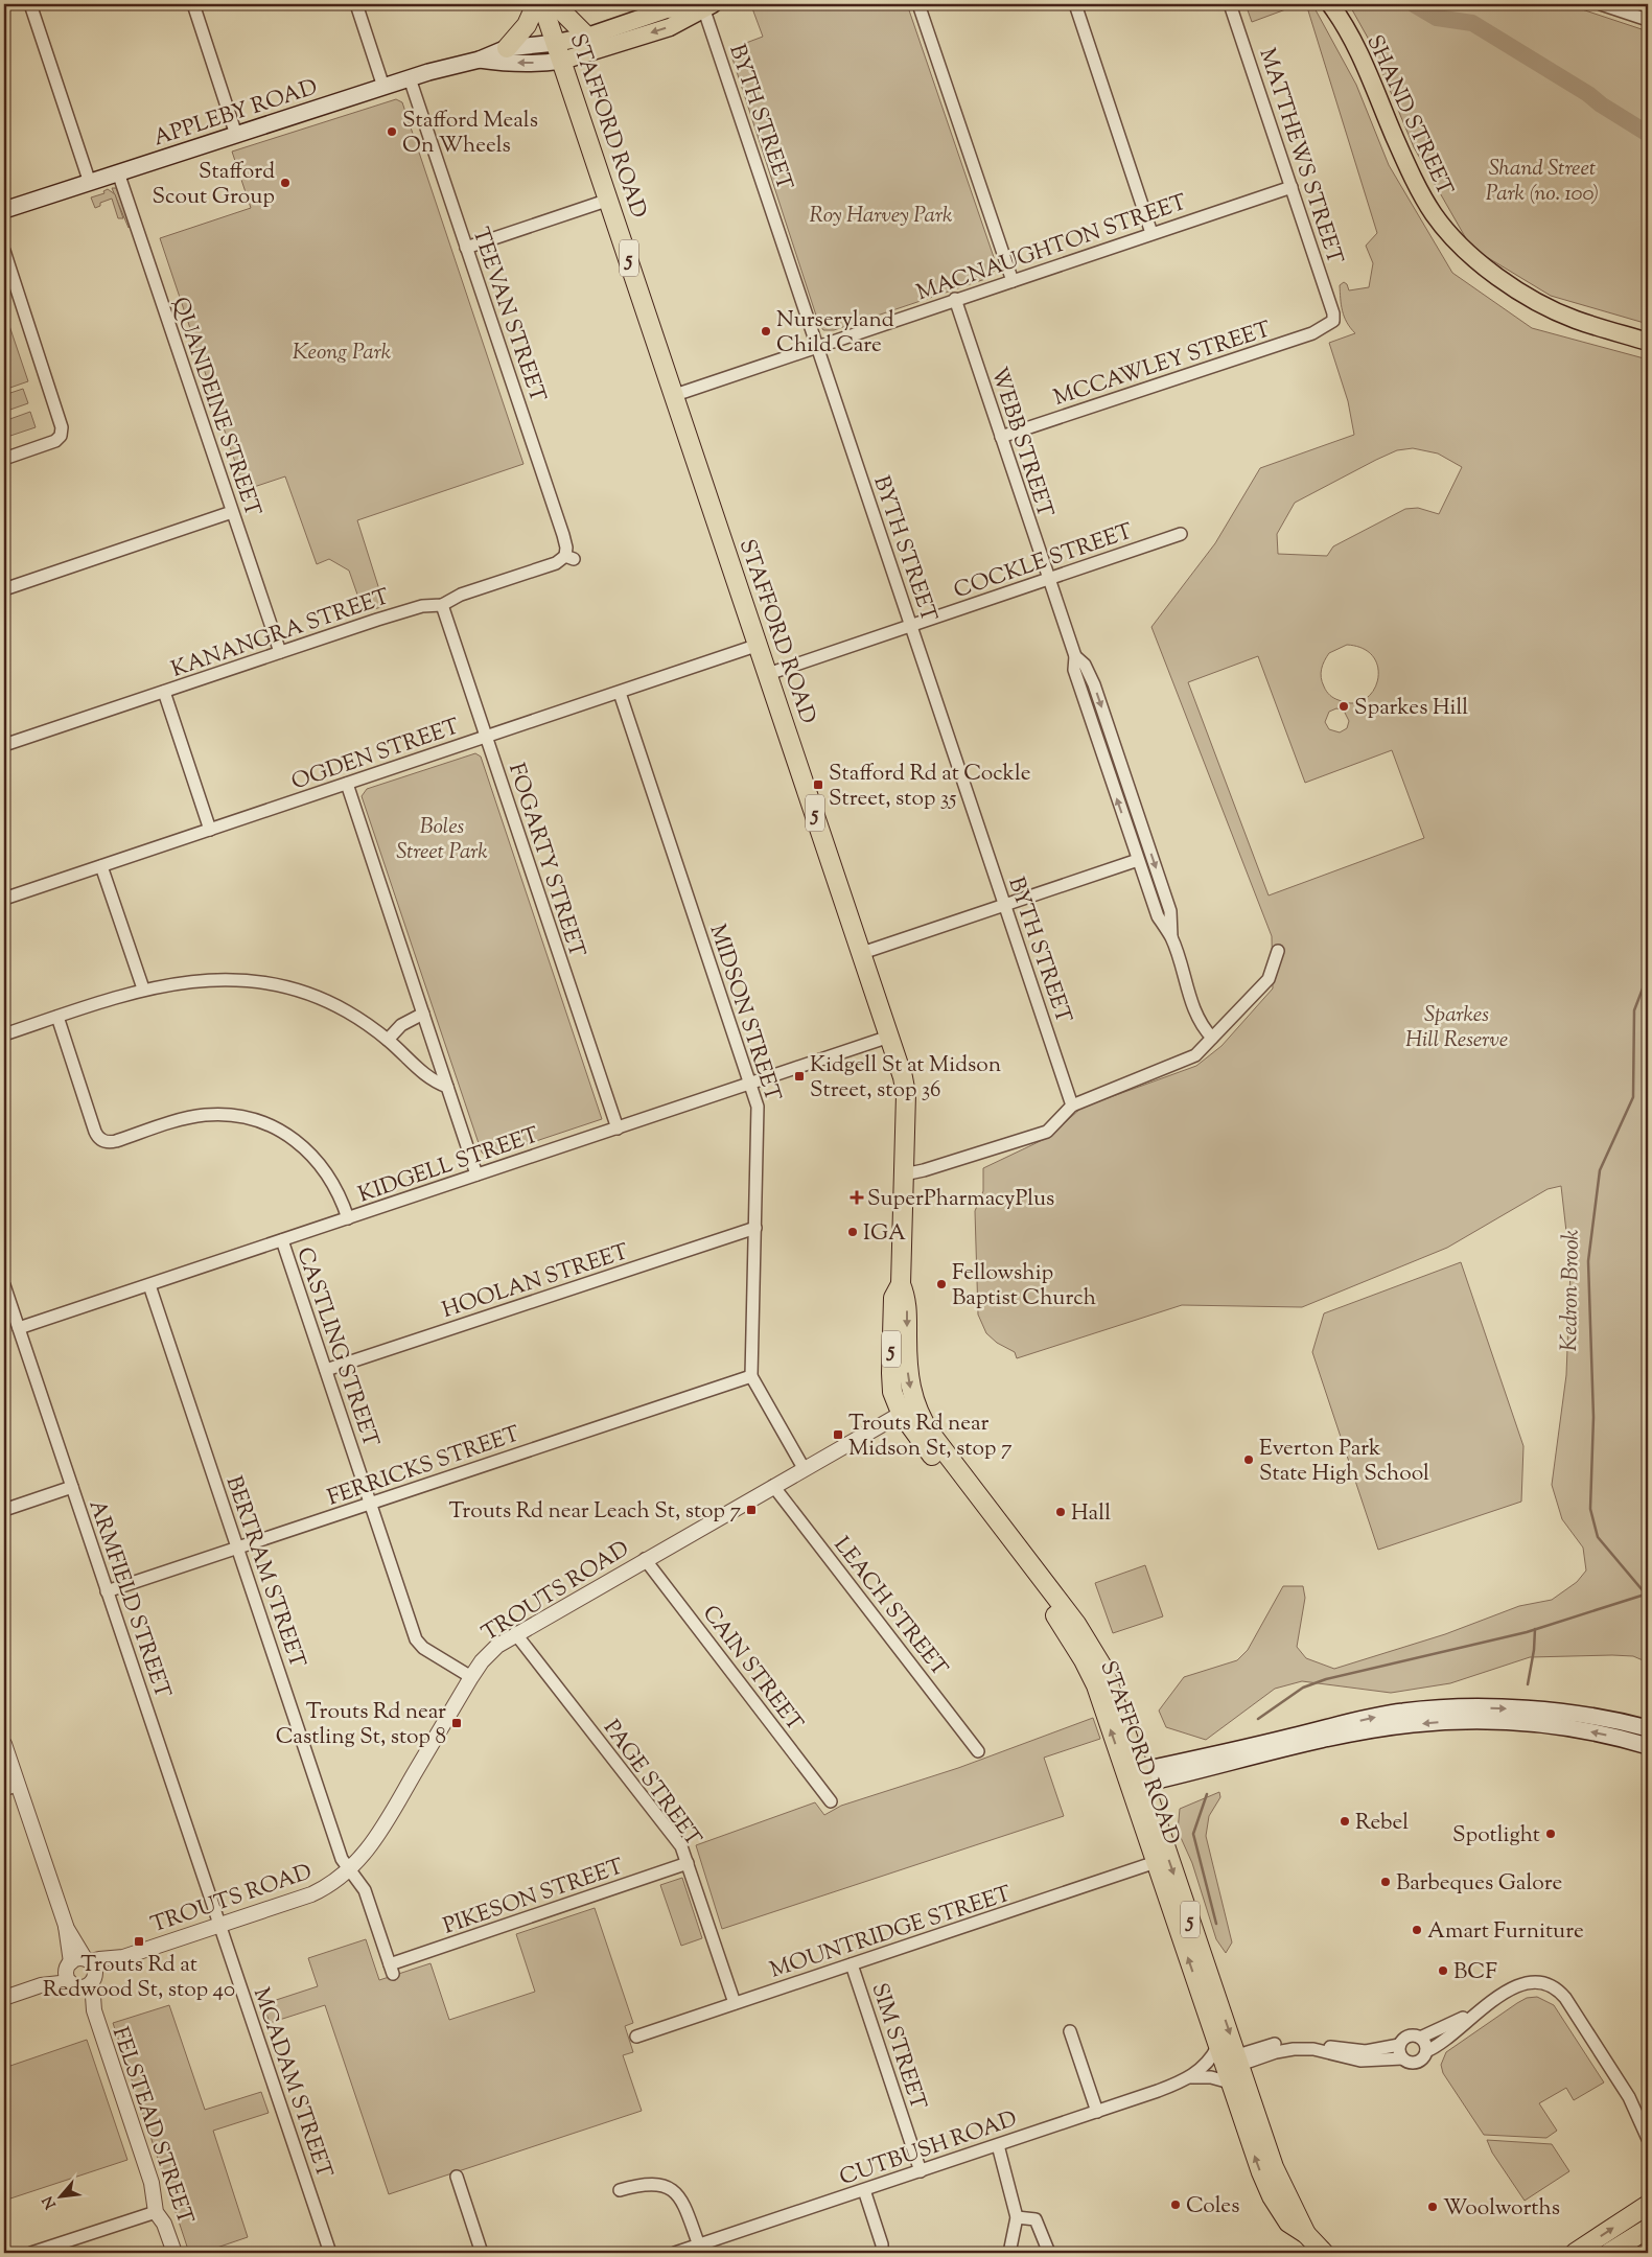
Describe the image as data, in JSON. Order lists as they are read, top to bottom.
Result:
{
  "streets": {
    "highway": ["STAFFORD ROAD", "5"],
    "main road": ["APPLEBY ROAD", "SHAND STREET"],
    "street": [
      "BYTH STREET",
      "MATTHEWS STREET",
      "MACNAUGHTON STREET",
      "TEEVAN STREET",
      "MCCAWLEY STREET",
      "QUANDEINE STREET",
      "WEBB STREET",
      "COCKLE STREET",
      "KANANGRA STREET",
      "OGDEN STREET",
      "FOGARTY STREET",
      "MIDSON STREET",
      "KIDGELL STREET",
      "HOOLAN STREET",
      "CASTLING STREET",
      "FERRICKS STREET",
      "BERTRAM STREET",
      "TROUTS ROAD",
      "ARMFIELD STREET",
      "LEACH STREET",
      "CAIN STREET",
      "PAGE STREET",
      "PIKESON STREET",
      "MOUNTRIDGE STREET",
      "SIM STREET",
      "MCADAM STREET",
      "FELSTEAD STREET",
      "CUTBUSH ROAD"
    ]
  },
  "crossings": [
    ["APPLEBY ROAD", "STAFFORD ROAD"],
    ["APPLEBY ROAD", "TEEVAN STREET"],
    ["APPLEBY ROAD", "QUANDEINE STREET"],
    ["BYTH STREET", "MACNAUGHTON STREET"],
    ["BYTH STREET", "COCKLE STREET"],
    ["STAFFORD ROAD", "MACNAUGHTON STREET"],
    ["STAFFORD ROAD", "COCKLE STREET"],
    ["STAFFORD ROAD", "OGDEN STREET"],
    ["STAFFORD ROAD", "KIDGELL STREET"],
    ["STAFFORD ROAD", "TROUTS ROAD"],
    ["STAFFORD ROAD", "MOUNTRIDGE STREET"],
    ["STAFFORD ROAD", "CUTBUSH ROAD"],
    ["MATTHEWS STREET", "MACNAUGHTON STREET"],
    ["MATTHEWS STREET", "MCCAWLEY STREET"],
    ["MACNAUGHTON STREET", "WEBB STREET"],
    ["TEEVAN STREET", "KANANGRA STREET"],
    ["MCCAWLEY STREET", "WEBB STREET"],
    ["QUANDEINE STREET", "KANANGRA STREET"],
    ["WEBB STREET", "COCKLE STREET"],
    ["KANANGRA STREET", "FOGARTY STREET"],
    ["OGDEN STREET", "FOGARTY STREET"],
    ["OGDEN STREET", "MIDSON STREET"],
    ["FOGARTY STREET", "KIDGELL STREET"],
    ["MIDSON STREET", "KIDGELL STREET"],
    ["MIDSON STREET", "HOOLAN STREET"],
    ["MIDSON STREET", "FERRICKS STREET"],
    ["KIDGELL STREET", "CASTLING STREET"],
    ["KIDGELL STREET", "BERTRAM STREET"],
    ["KIDGELL STREET", "ARMFIELD STREET"],
    ["HOOLAN STREET", "CASTLING STREET"],
    ["CASTLING STREET", "FERRICKS STREET"],
    ["CASTLING STREET", "TROUTS ROAD"],
    ["FERRICKS STREET", "BERTRAM STREET"],
    ["FERRICKS STREET", "ARMFIELD STREET"],
    ["BERTRAM STREET", "TROUTS ROAD"],
    ["BERTRAM STREET", "PIKESON STREET"],
    ["TROUTS ROAD", "ARMFIELD STREET"],
    ["TROUTS ROAD", "LEACH STREET"],
    ["TROUTS ROAD", "CAIN STREET"],
    ["TROUTS ROAD", "PAGE STREET"],
    ["TROUTS ROAD", "MCADAM STREET"],
    ["TROUTS ROAD", "FELSTEAD STREET"],
    ["ARMFIELD STREET", "MCADAM STREET"],
    ["PAGE STREET", "PIKESON STREET"],
    ["PAGE STREET", "MOUNTRIDGE STREET"],
    ["MOUNTRIDGE STREET", "SIM STREET"],
    ["SIM STREET", "CUTBUSH ROAD"]
  ],
  "water": ["Kedron Brook"],
  "parks": [
    "Shand Street Park (no. 100)",
    "Roy Harvey Park",
    "Keong Park",
    "Boles Street Park",
    "Sparkes Hill Reserve"
  ],
  "places": {
    "other": [
      "Stafford Meals On Wheels",
      "Stafford Scout Group",
      "Nurseryland Child Care",
      "Sparkes Hill",
      "IGA",
      "Fellowship Baptist Church",
      "Everton Park State High School",
      "Hall",
      "Rebel",
      "Spotlight",
      "Barbeques Galore",
      "Amart Furniture",
      "BCF",
      "Coles",
      "Woolworths"
    ],
    "transit": [
      "Stafford Rd at Cockle Street, stop 35",
      "Kidgell St at Midson Street, stop 36",
      "Trouts Rd near Midson St, stop 7",
      "Trouts Rd near Leach St, stop 7",
      "Trouts Rd near Castling St, stop 8",
      "Trouts Rd at Redwood St, stop 40"
    ],
    "health": ["SuperPharmacyPlus"]
  },
  "north": "bottom left"
}
